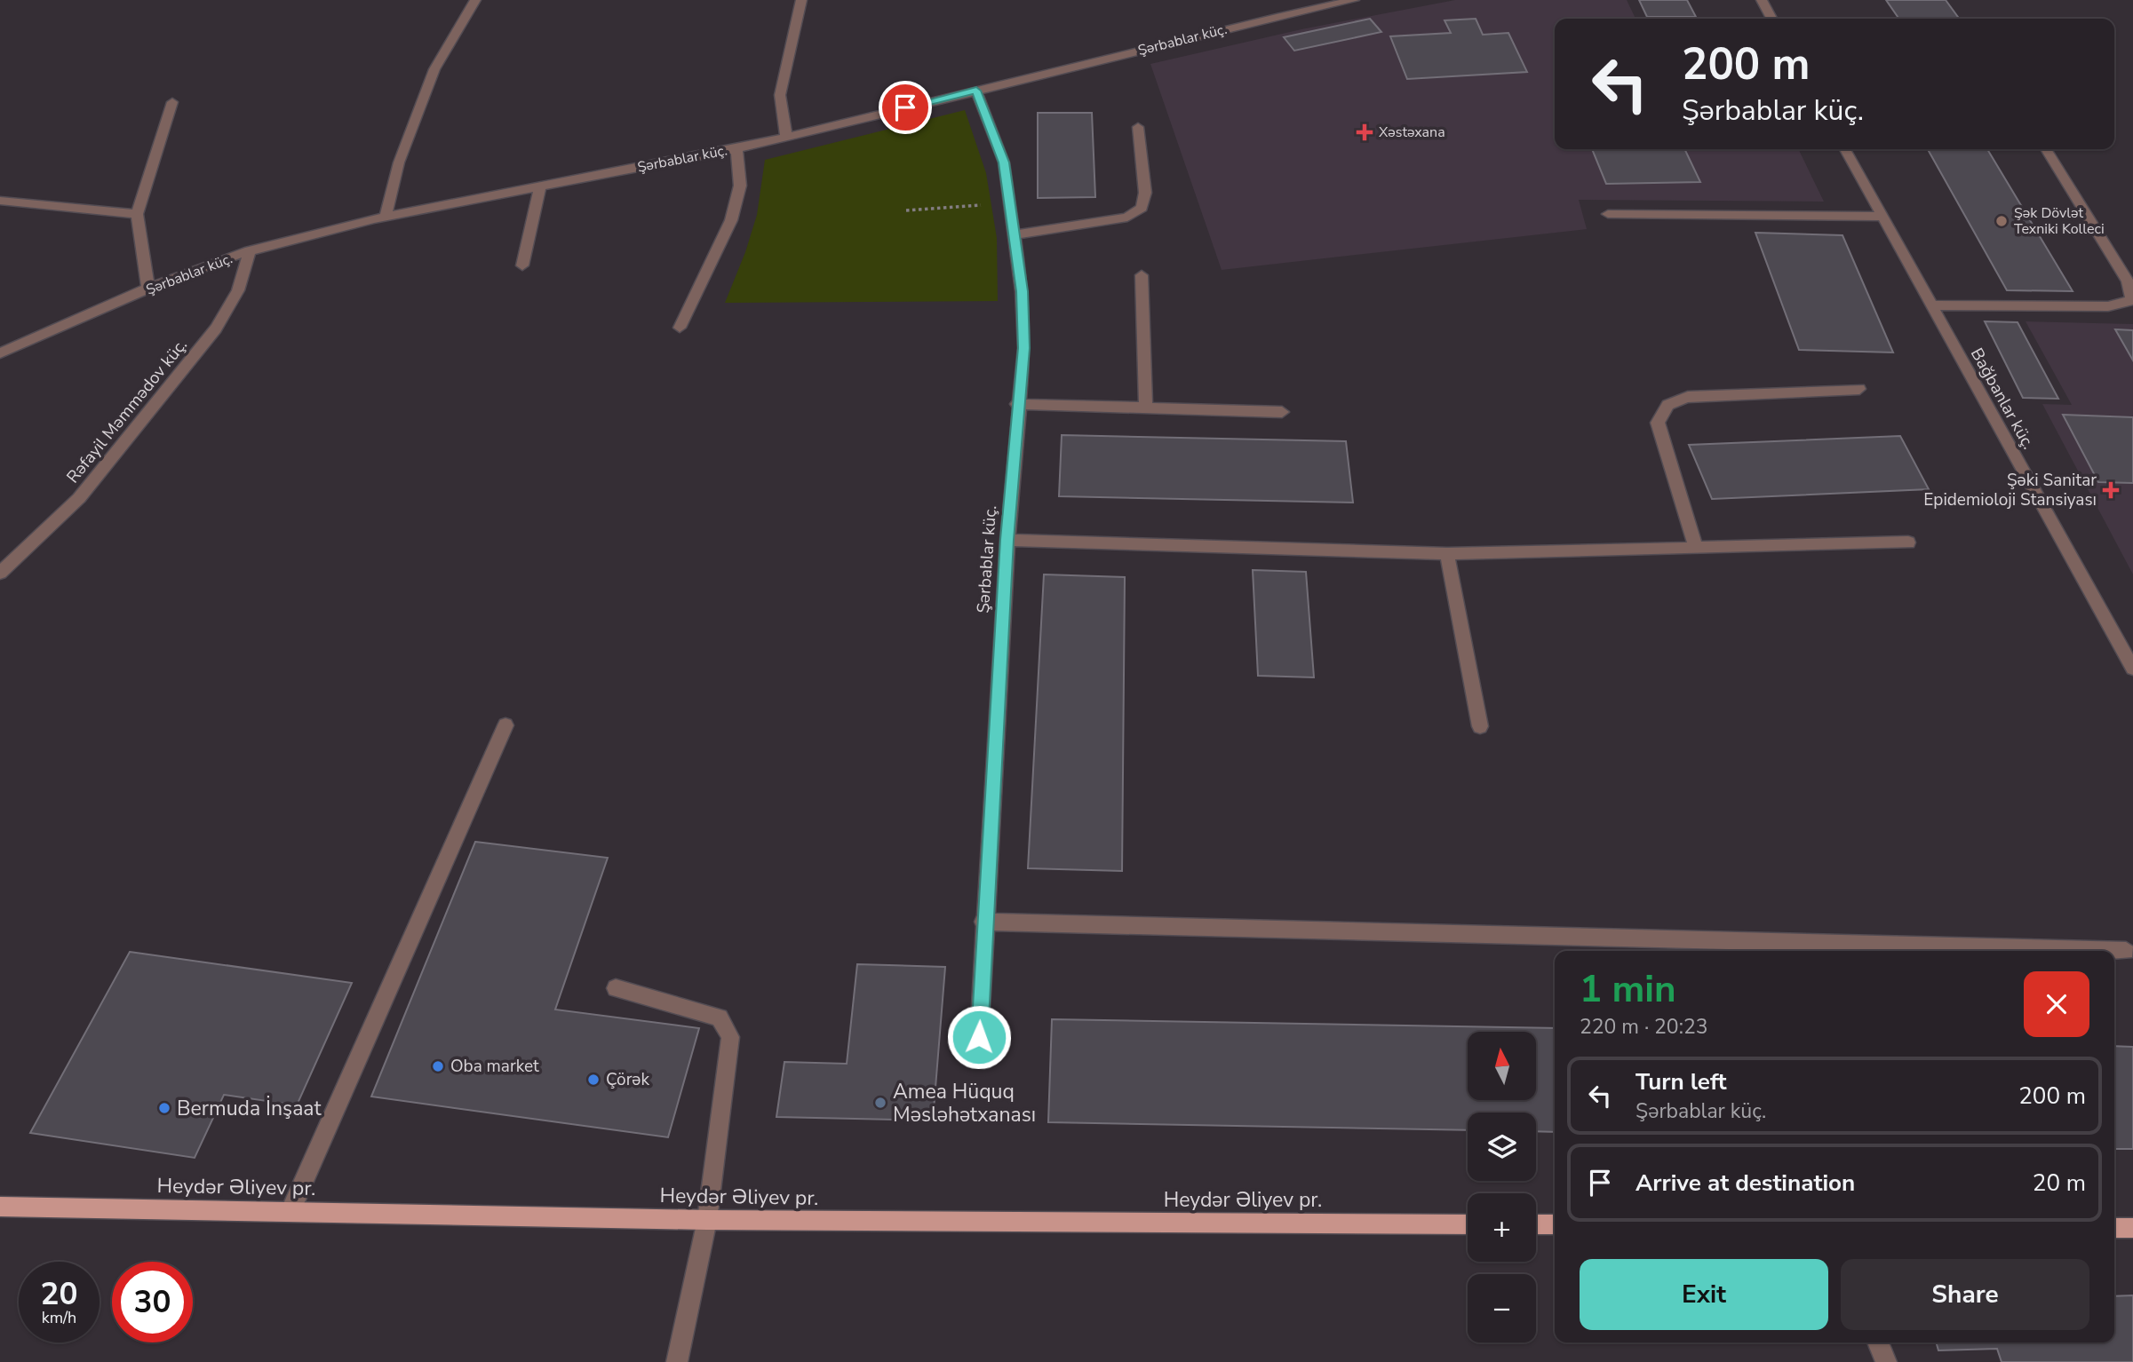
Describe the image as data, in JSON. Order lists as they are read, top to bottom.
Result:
{
  "streets": {
    "main road": ["Heydər Əliyev pr."],
    "street": ["Şərbablar küç.", "Bağbanlar küç.", "Rəfayil Məmmədov küç."]
  },
  "crossings": [
    ["Şərbablar küç.", "Rəfayil Məmmədov küç."]
  ],
  "places": {
    "health": ["Xəstəxana", "Şəki Sanitar Epidemioloji Stansiyası"],
    "other": [
      "Şək Dövlət Texniki Kolleci",
      "Oba market",
      "Çörək",
      "Amea Hüquq Məsləhətxanası",
      "Bermuda İnşaat"
    ]
  },
  "north": "top",
  "page": {
    "turn": ["200 m", "Şərbablar küç."],
    "heading": ["1 min", "220 m · 20:23"],
    "map_buttons": ["+", "−"],
    "list": [
      {
        "name": "Turn left",
        "note": "Şərbablar küç.",
        "value": "200 m"
      },
      {
        "name": "Arrive at destination",
        "value": "20 m"
      }
    ],
    "buttons": ["Exit", "Share"],
    "speed": "20 km/h",
    "limit": "30"
  }
}
